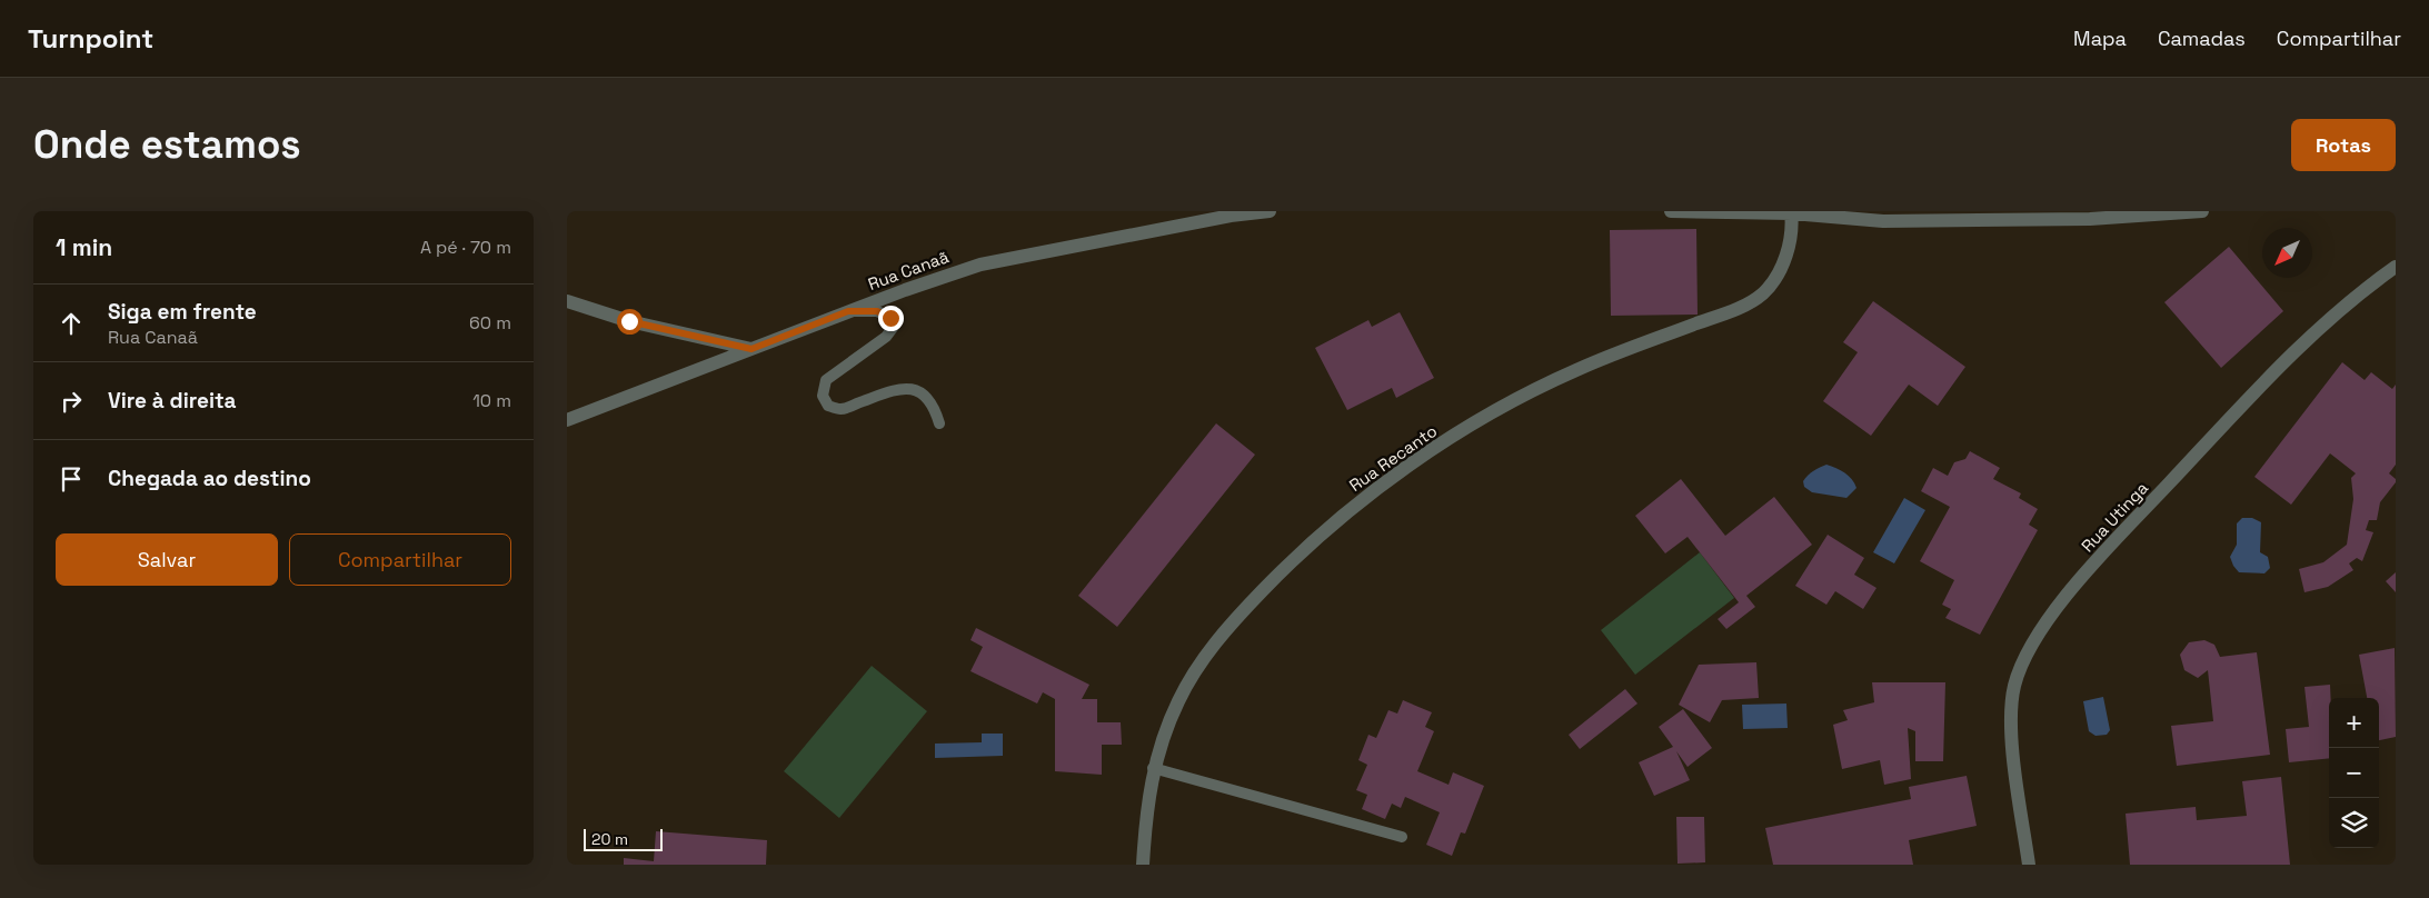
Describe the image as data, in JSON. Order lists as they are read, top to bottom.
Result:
{
  "streets": {
    "street": ["Rua Canaã", "Rua Recanto", "Rua Utinga"]
  },
  "scale_bar": "20 m",
  "north": "bottom left",
  "page": {
    "header": "Turnpoint",
    "nav": ["Mapa", "Camadas", "Compartilhar"],
    "buttons": [
      "Rotas",
      ["Salvar", "Compartilhar"]
    ],
    "title": "Onde estamos",
    "heading": ["1 min", "A pé · 70 m"],
    "list": [
      ["Siga em frente", "Rua Canaã", "60 m"],
      ["Vire à direita", "10 m"],
      "Chegada ao destino"
    ],
    "map_buttons": ["+", "−"],
    "scale": "20 m"
  }
}
